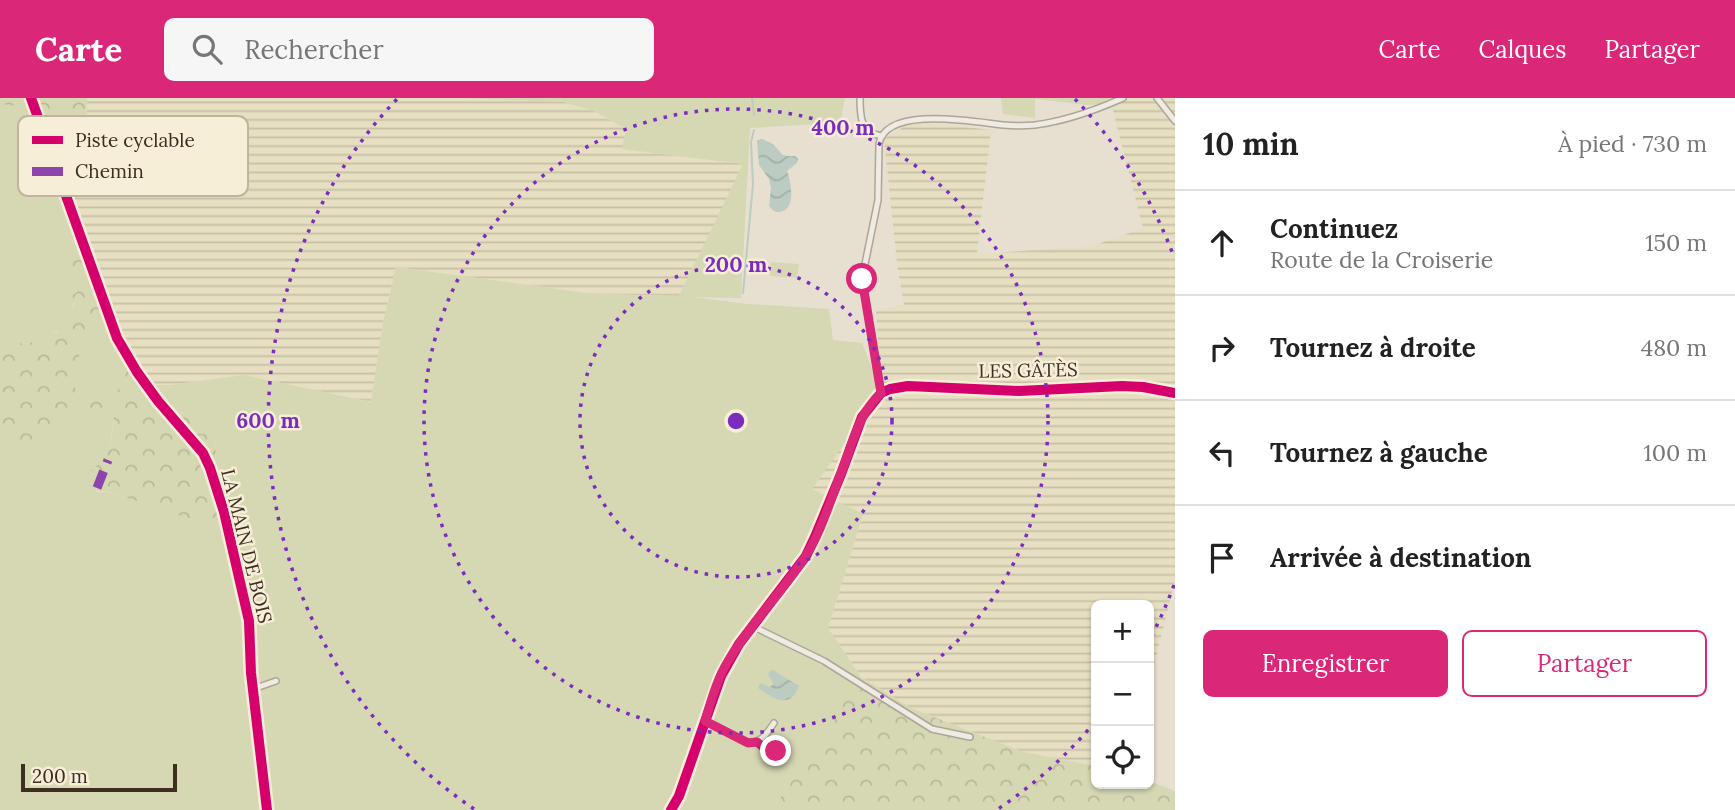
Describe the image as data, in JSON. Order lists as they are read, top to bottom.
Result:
{
  "streets": {
    "street": ["LES GÂTÈS", "LA MAIN DE BOIS"]
  },
  "legend": ["Piste cyclable", "Chemin"],
  "scale_bar": "200 m",
  "page": {
    "header": "Carte",
    "search": "Rechercher",
    "nav": ["Carte", "Calques", "Partager"],
    "heading": ["10 min", "À pied · 730 m"],
    "list": [
      ["Continuez", "Route de la Croiserie", "150 m"],
      ["Tournez à droite", "480 m"],
      ["Tournez à gauche", "100 m"],
      "Arrivée à destination"
    ],
    "map_buttons": ["+", "−"],
    "buttons": ["Enregistrer", "Partager"],
    "scale": "200 m"
  },
  "rings": ["400 m", "200 m", "600 m"]
}
